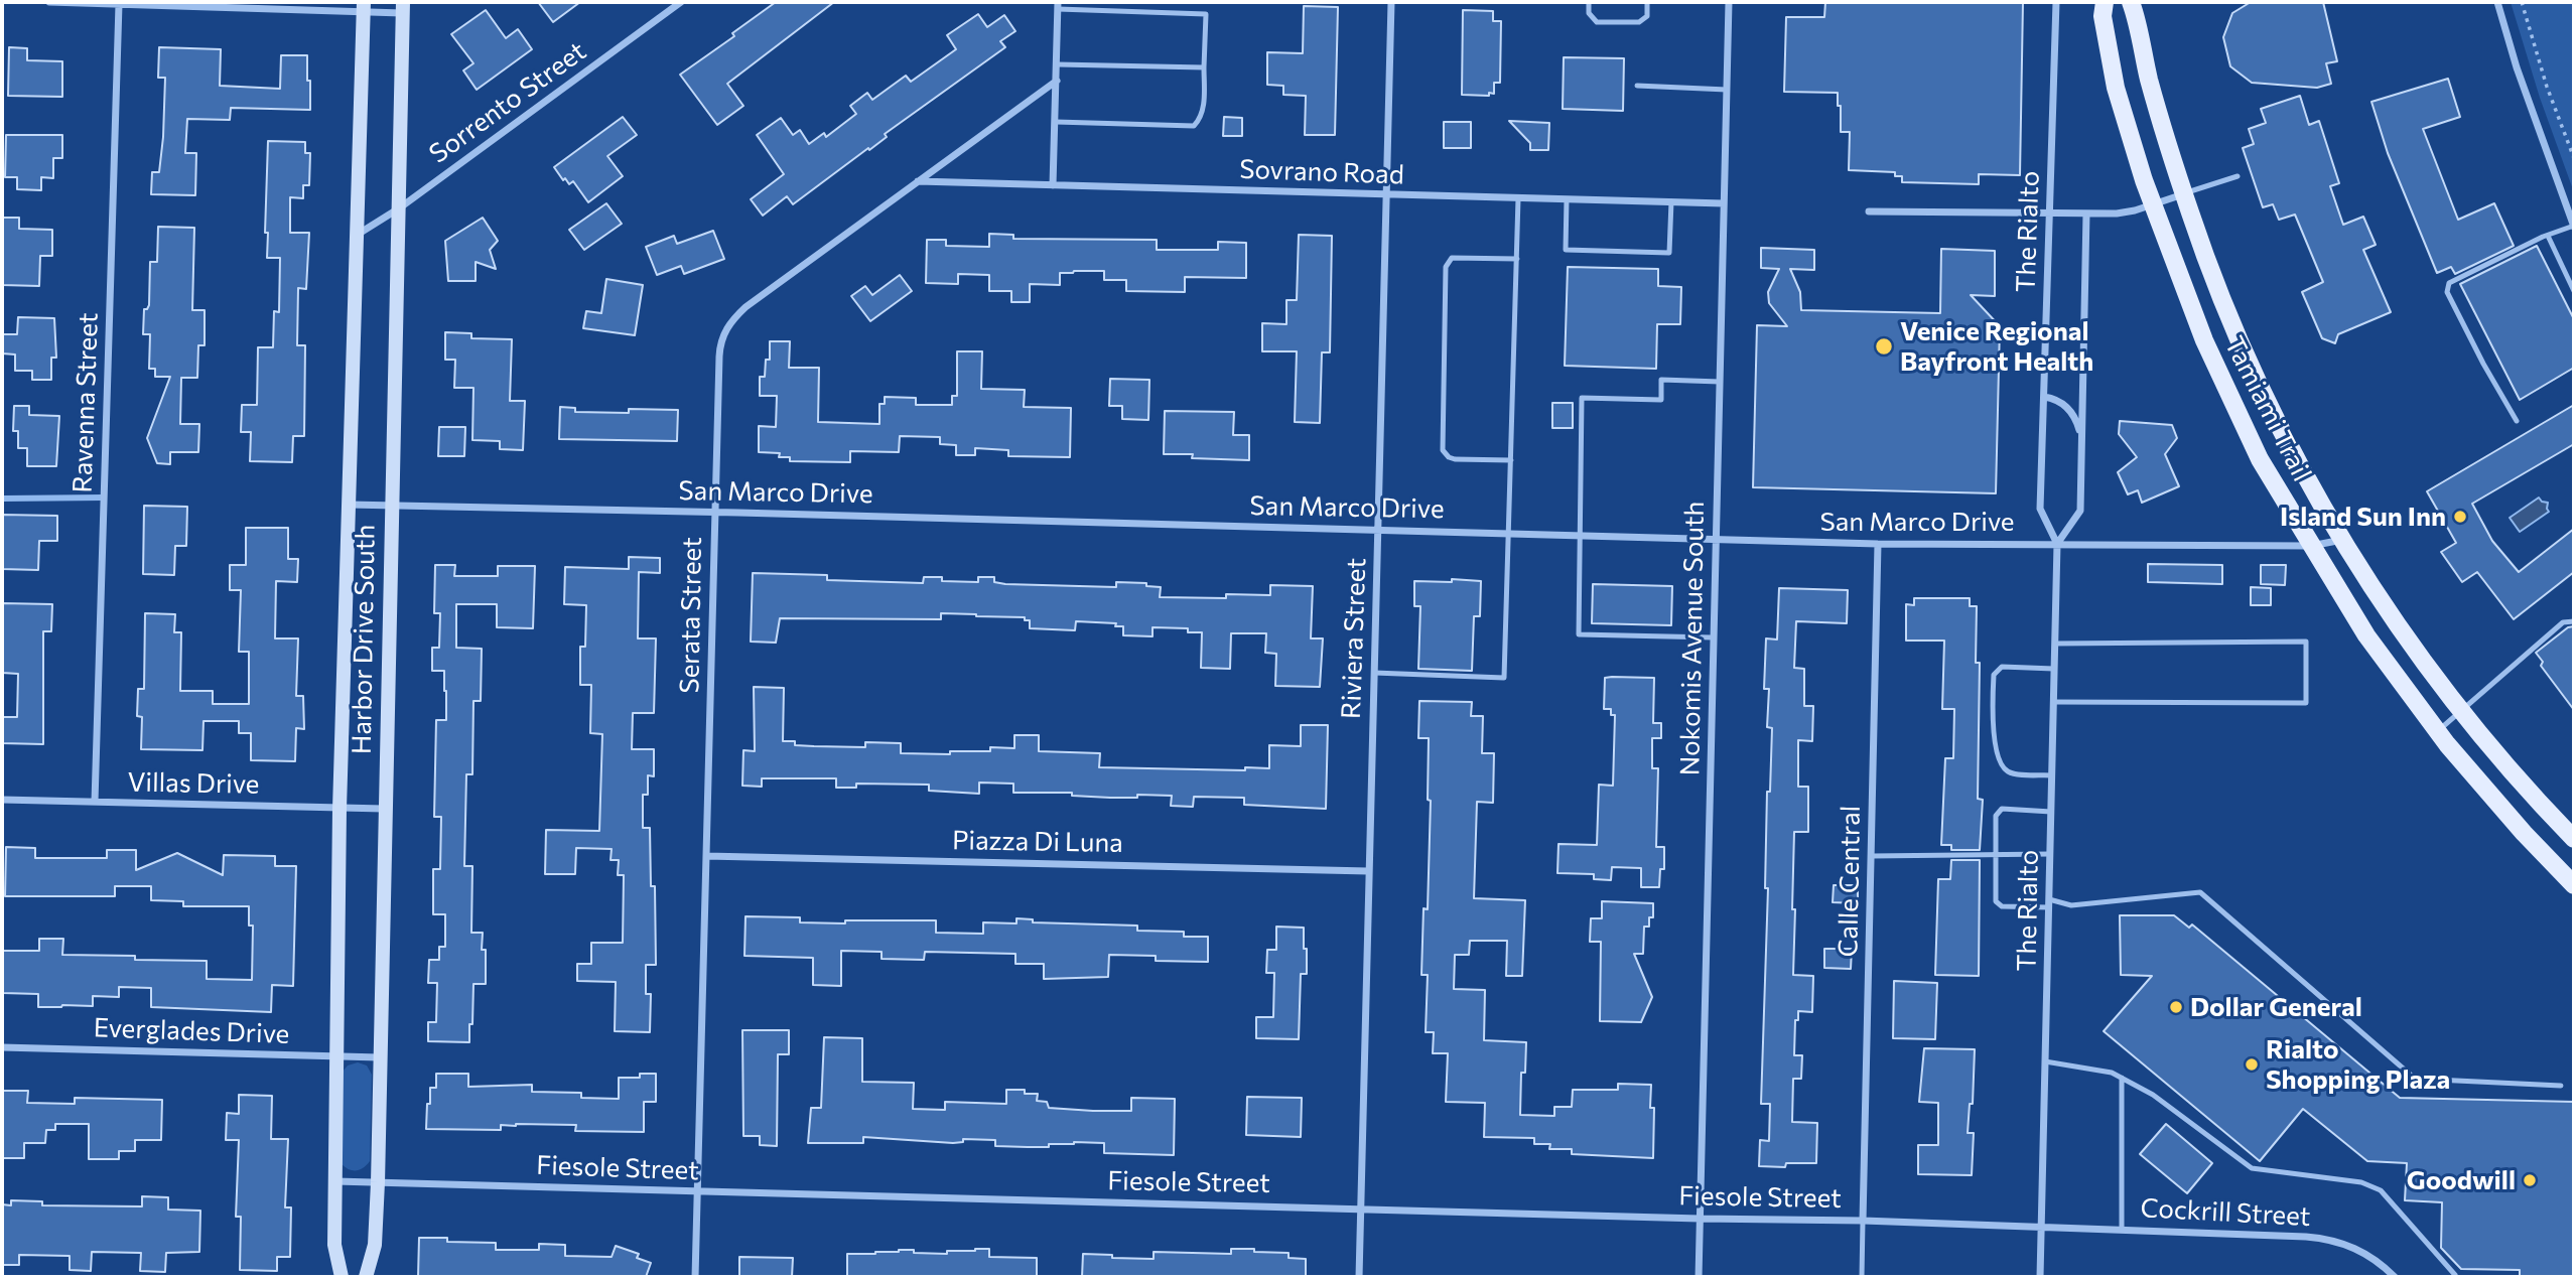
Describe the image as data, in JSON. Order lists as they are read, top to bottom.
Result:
{
  "streets": {
    "main road": ["Tamiami Trail"],
    "street": [
      "Sorrento Street",
      "Sovrano Road",
      "The Rialto",
      "Ravenna Street",
      "San Marco Drive",
      "Serata Street",
      "Riviera Street",
      "Nokomis Avenue South",
      "Harbor Drive South",
      "Villas Drive",
      "Piazza Di Luna",
      "Calle Central",
      "Everglades Drive",
      "Fiesole Street",
      "Cockrill Street"
    ]
  },
  "crossings": [
    ["Sorrento Street", "Harbor Drive South"],
    ["Sovrano Road", "Serata Street"],
    ["Sovrano Road", "Riviera Street"],
    ["Sovrano Road", "Nokomis Avenue South"],
    ["The Rialto", "San Marco Drive"],
    ["The Rialto", "Fiesole Street"],
    ["The Rialto", "Cockrill Street"],
    ["Ravenna Street", "Villas Drive"],
    ["Tamiami Trail", "San Marco Drive"],
    ["San Marco Drive", "Serata Street"],
    ["San Marco Drive", "Riviera Street"],
    ["San Marco Drive", "Nokomis Avenue South"],
    ["San Marco Drive", "Harbor Drive South"],
    ["San Marco Drive", "Calle Central"],
    ["Serata Street", "Piazza Di Luna"],
    ["Serata Street", "Fiesole Street"],
    ["Riviera Street", "Piazza Di Luna"],
    ["Riviera Street", "Fiesole Street"],
    ["Nokomis Avenue South", "Fiesole Street"],
    ["Harbor Drive South", "Villas Drive"],
    ["Harbor Drive South", "Everglades Drive"],
    ["Harbor Drive South", "Fiesole Street"],
    ["Calle Central", "Fiesole Street"],
    ["Fiesole Street", "Cockrill Street"]
  ],
  "places": [
    "Venice Regional Bayfront Health",
    "Island Sun Inn",
    "Dollar General",
    "Rialto Shopping Plaza",
    "Goodwill"
  ]
}
